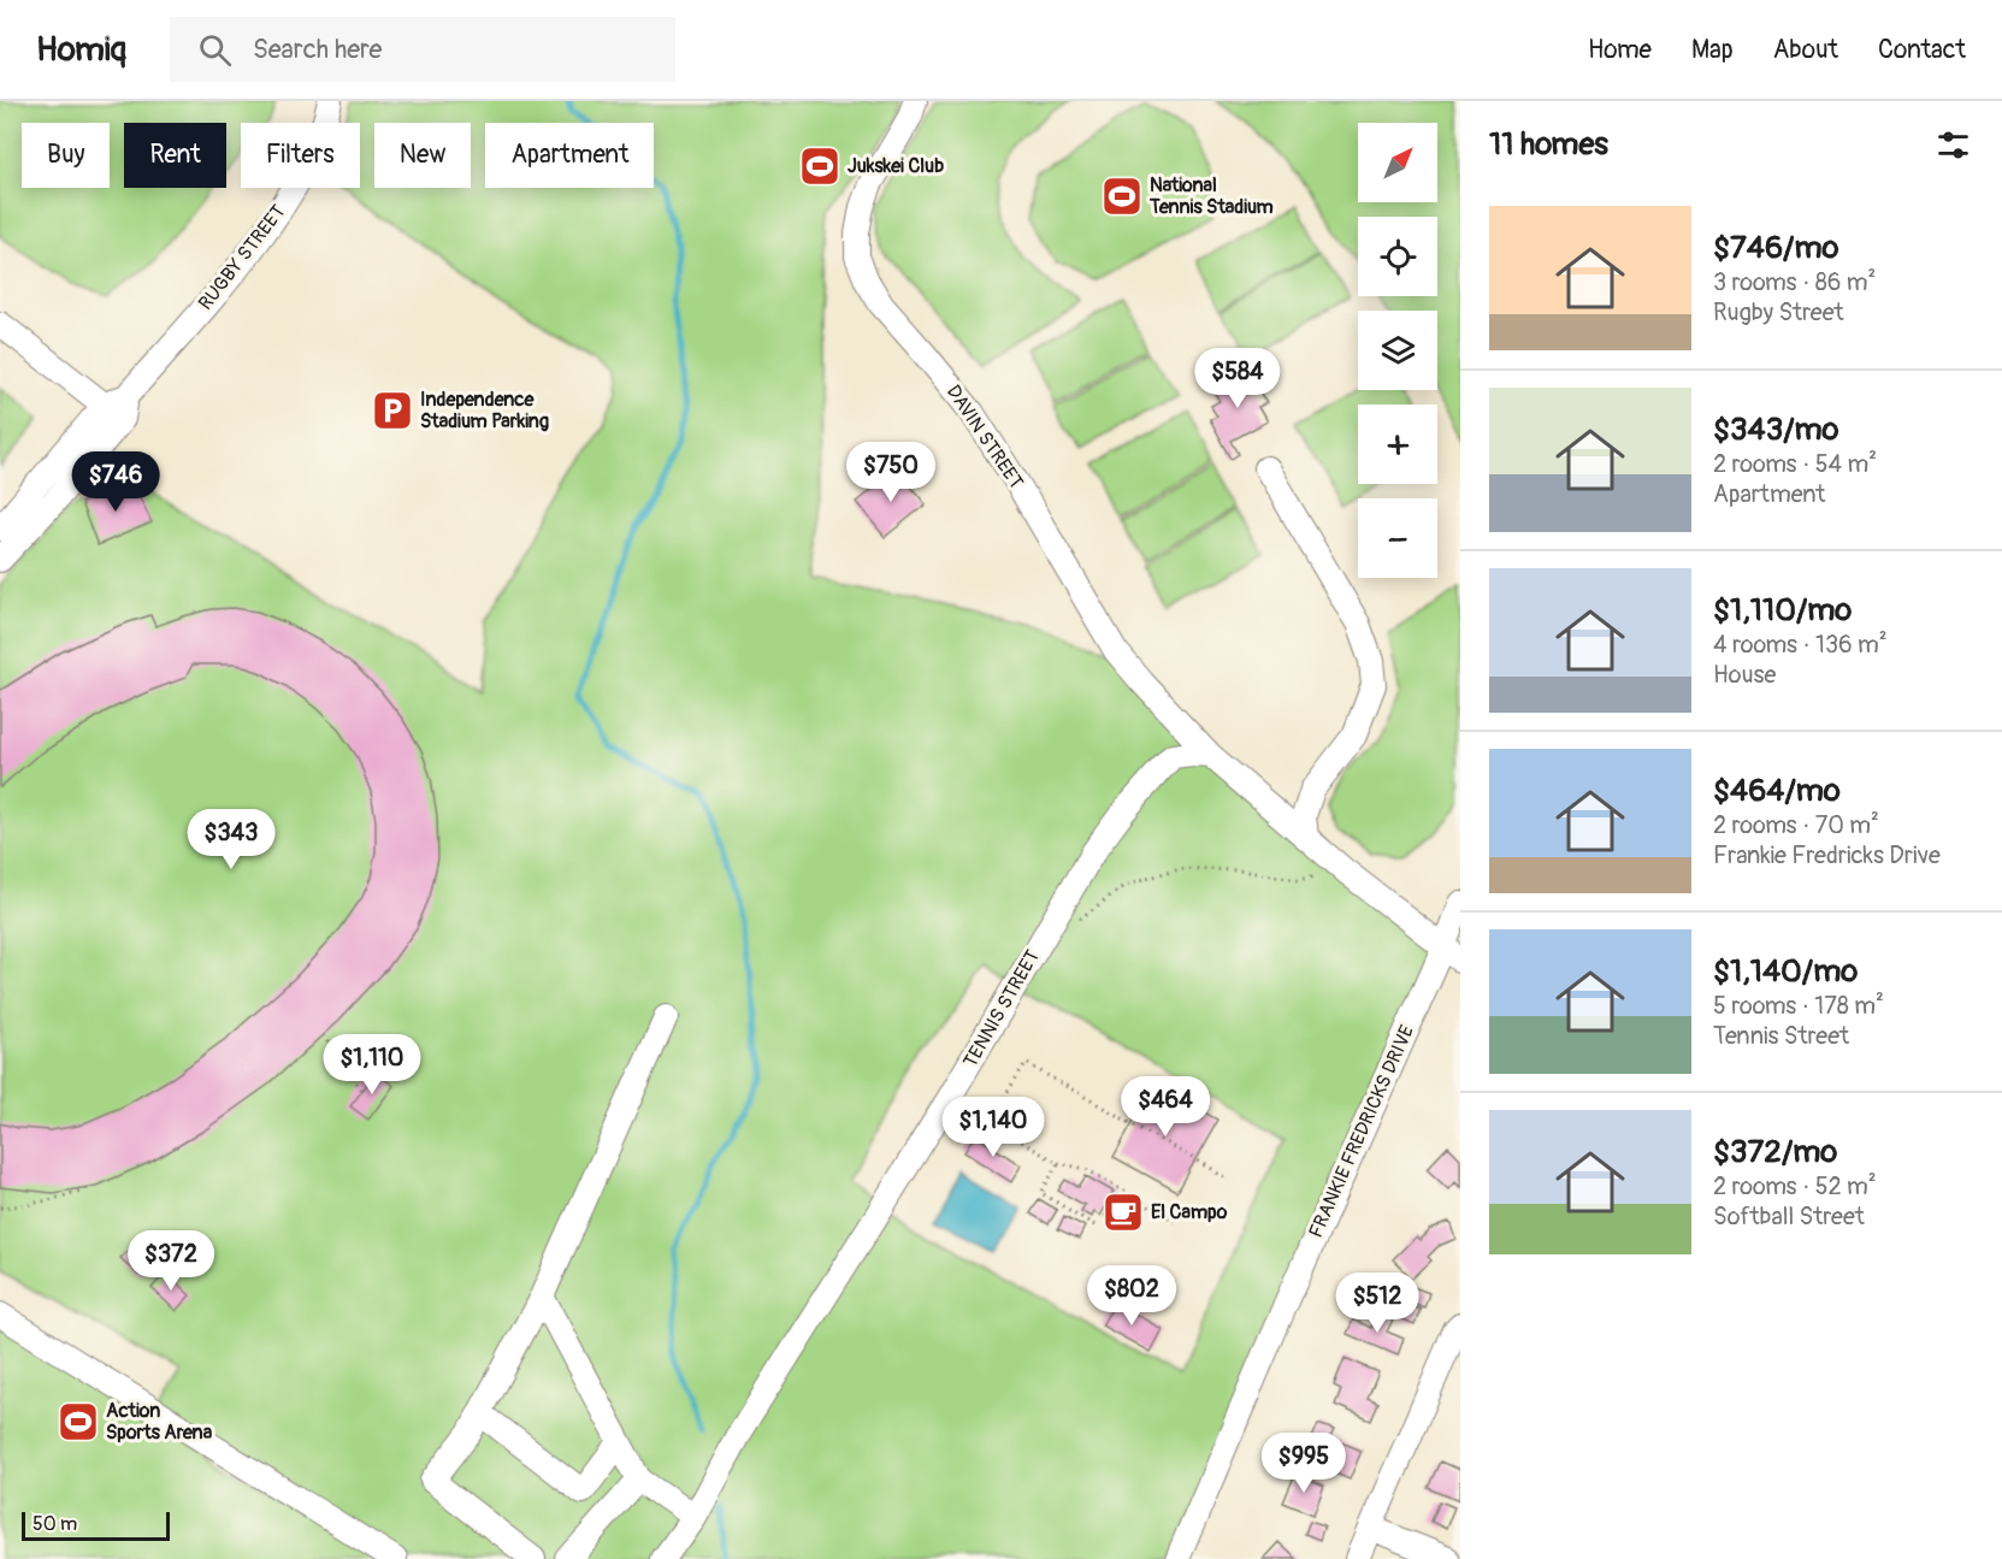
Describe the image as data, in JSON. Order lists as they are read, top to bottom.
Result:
{
  "streets": {
    "street": [
      "RUGBY STREET",
      "DAVIN STREET",
      "TENNIS STREET",
      "FRANKIE FREDRICKS DRIVE"
    ]
  },
  "crossings": [
    ["DAVIN STREET", "TENNIS STREET"]
  ],
  "places": {
    "sports": ["Jukskei Club", "National Tennis Stadium", "Action Sports Arena"],
    "parking": ["Independence Stadium Parking"],
    "cafe": ["El Campo"]
  },
  "scale_bar": "50 m",
  "north": "top right",
  "page": {
    "header": "Homiq",
    "search": "Search here",
    "nav": [
      "Home",
      "Map",
      "About",
      "Contact"
    ],
    "heading": "11 homes",
    "map_buttons": ["+", "−"],
    "chip": [
      "Buy",
      "Rent",
      "Filters",
      "New",
      "Apartment"
    ],
    "list": [
      {
        "name": "$746/mo",
        "note": "3 rooms · 86 m² · Rugby Street"
      },
      {
        "name": "$343/mo",
        "note": "2 rooms · 54 m² · Apartment"
      },
      {
        "name": "$1,110/mo",
        "note": "4 rooms · 136 m² · House"
      },
      {
        "name": "$464/mo",
        "note": "2 rooms · 70 m² · Frankie Fredricks Drive"
      },
      {
        "name": "$1,140/mo",
        "note": "5 rooms · 178 m² · Tennis Street"
      },
      {
        "name": "$372/mo",
        "note": "2 rooms · 52 m² · Softball Street"
      }
    ],
    "price": [
      "$584",
      "$750",
      "$746",
      "$343",
      "$1,110",
      "$464",
      "$1,140",
      "$372",
      "$802",
      "$512",
      "$995"
    ],
    "scale": "50 m"
  }
}
